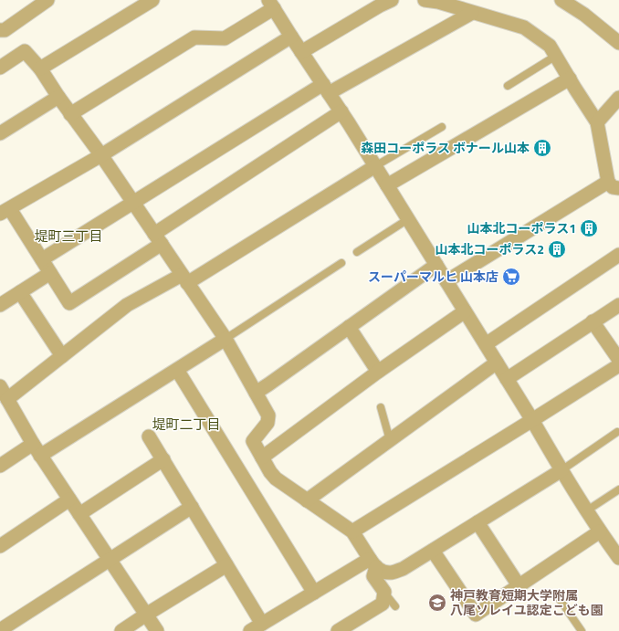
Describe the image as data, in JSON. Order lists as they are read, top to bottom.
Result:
{
  "districts": ["堤町三丁目", "堤町二丁目"],
  "places": {
    "building": ["森田コーポラス ボナール山本", "山本北コーポラス1", "山本北コーポラス2"],
    "supermarket": ["スーパーマルヒ 山本店"],
    "school or university": ["神戸教育短期大学附属 八尾ソレイユ認定こども園"]
  }
}
